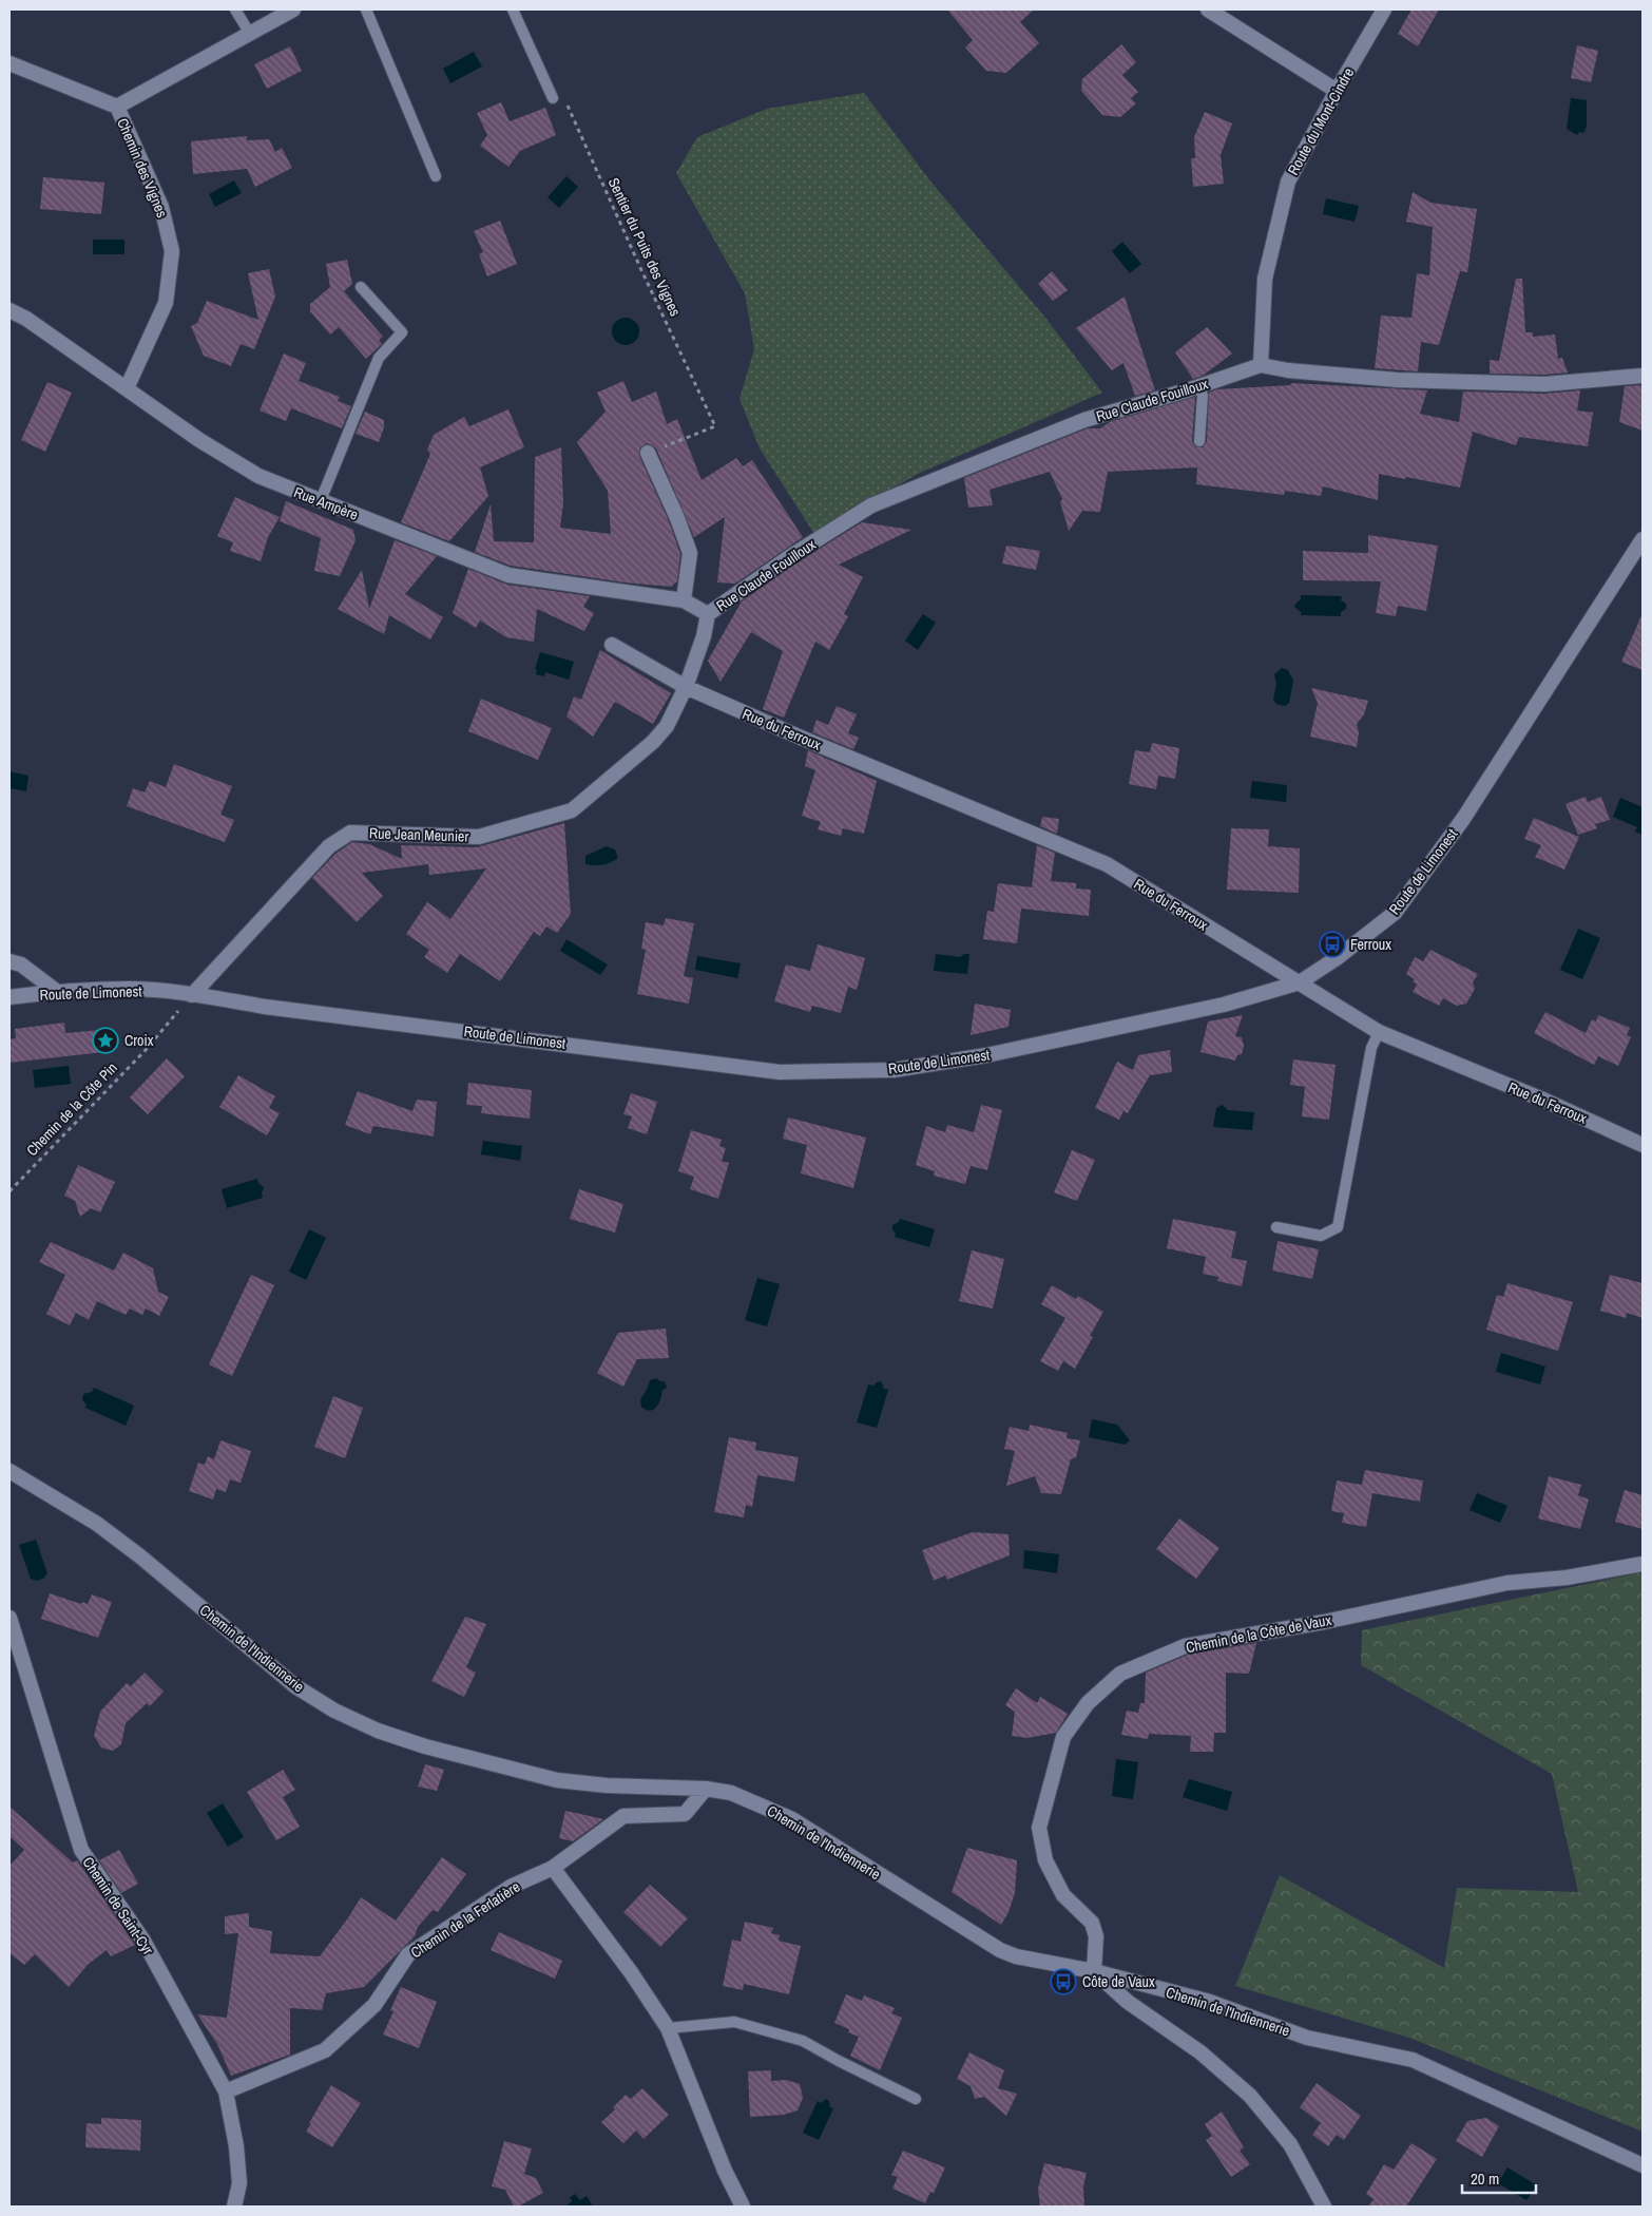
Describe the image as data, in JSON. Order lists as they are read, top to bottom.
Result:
{
  "streets": {
    "street": [
      "Route du Mont-Cindre",
      "Chemin des Vignes",
      "Rue Claude Fouilloux",
      "Rue Ampère",
      "Rue du Ferroux",
      "Rue Jean Meunier",
      "Route de Limonest",
      "Chemin de la Côte de Vaux",
      "Chemin de l'Indiennerie",
      "Chemin de Saint-Cyr",
      "Chemin de la Ferlatière"
    ],
    "path": ["Sentier du Puits des Vignes", "Chemin de la Côte Pin"]
  },
  "crossings": [
    ["Route du Mont-Cindre", "Rue Claude Fouilloux"],
    ["Chemin des Vignes", "Rue Ampère"],
    ["Rue Claude Fouilloux", "Rue Jean Meunier"],
    ["Rue du Ferroux", "Rue Jean Meunier"],
    ["Rue du Ferroux", "Route de Limonest"],
    ["Rue Jean Meunier", "Route de Limonest"],
    ["Rue Jean Meunier", "Chemin de la Côte Pin"],
    ["Route de Limonest", "Chemin de la Côte Pin"],
    ["Chemin de la Côte de Vaux", "Chemin de l'Indiennerie"],
    ["Chemin de l'Indiennerie", "Chemin de la Ferlatière"],
    ["Chemin de Saint-Cyr", "Chemin de la Ferlatière"]
  ],
  "places": {
    "bus stop": ["Ferroux", "Côte de Vaux"],
    "place": ["Croix"]
  },
  "scale_bar": "20 m"
}
